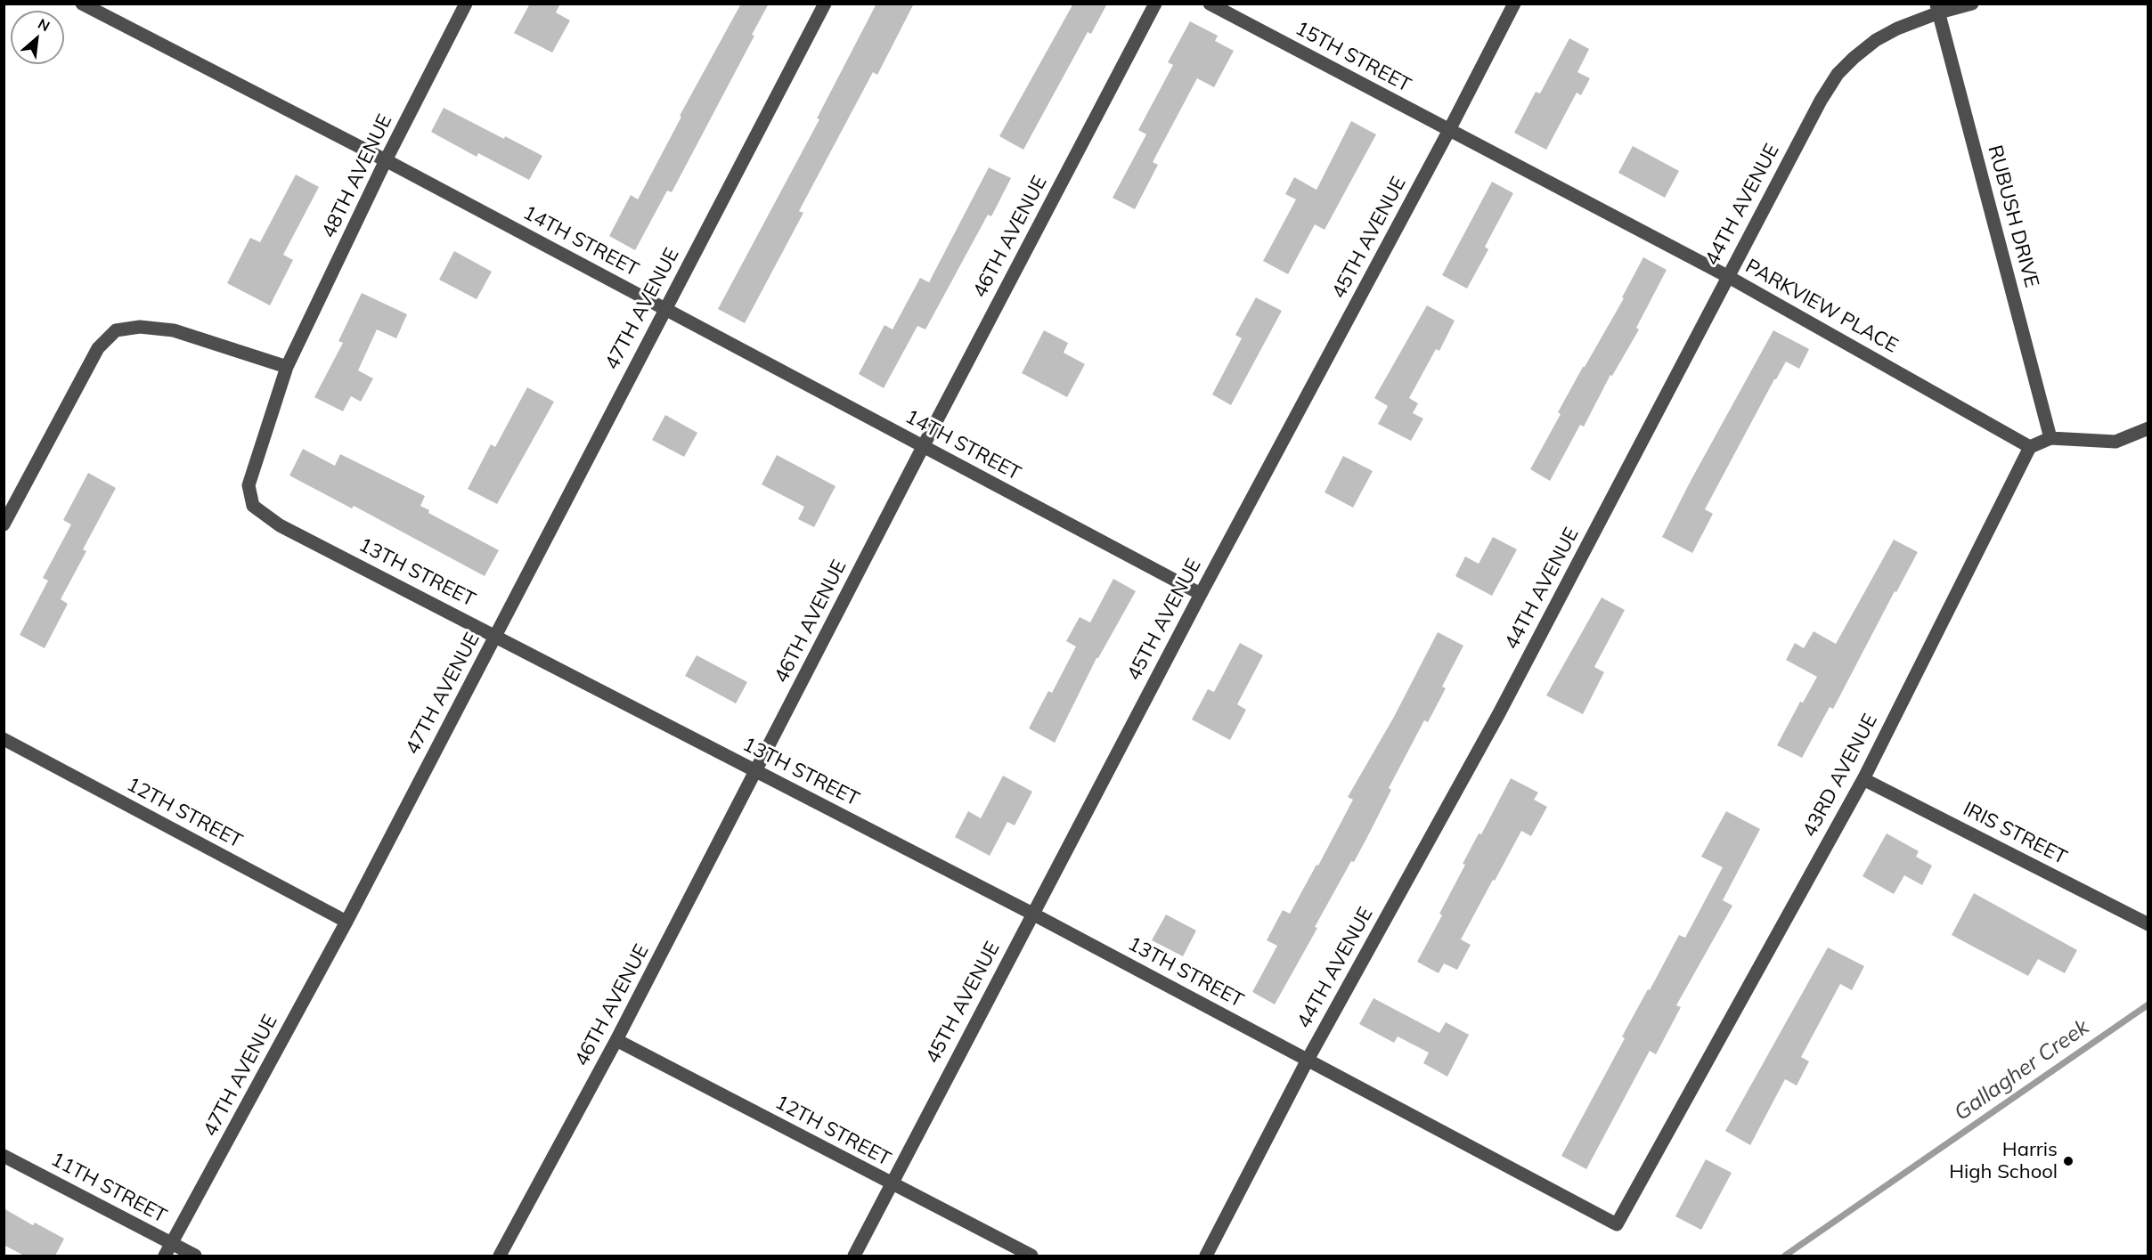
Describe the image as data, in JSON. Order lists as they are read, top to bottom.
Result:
{
  "streets": {
    "street": [
      "15TH STREET",
      "48TH AVENUE",
      "44TH AVENUE",
      "RUBUSH DRIVE",
      "46TH AVENUE",
      "45TH AVENUE",
      "14TH STREET",
      "PARKVIEW PLACE",
      "47TH AVENUE",
      "13TH STREET",
      "43RD AVENUE",
      "12TH STREET",
      "IRIS STREET",
      "11TH STREET"
    ]
  },
  "crossings": [
    ["15TH STREET", "45TH AVENUE"],
    ["15TH STREET", "PARKVIEW PLACE"],
    ["48TH AVENUE", "14TH STREET"],
    ["48TH AVENUE", "13TH STREET"],
    ["44TH AVENUE", "RUBUSH DRIVE"],
    ["44TH AVENUE", "PARKVIEW PLACE"],
    ["44TH AVENUE", "13TH STREET"],
    ["46TH AVENUE", "14TH STREET"],
    ["46TH AVENUE", "13TH STREET"],
    ["46TH AVENUE", "12TH STREET"],
    ["45TH AVENUE", "14TH STREET"],
    ["45TH AVENUE", "PARKVIEW PLACE"],
    ["45TH AVENUE", "13TH STREET"],
    ["45TH AVENUE", "12TH STREET"],
    ["14TH STREET", "47TH AVENUE"],
    ["PARKVIEW PLACE", "43RD AVENUE"],
    ["47TH AVENUE", "13TH STREET"],
    ["47TH AVENUE", "12TH STREET"],
    ["47TH AVENUE", "11TH STREET"],
    ["13TH STREET", "43RD AVENUE"],
    ["43RD AVENUE", "IRIS STREET"]
  ],
  "water": ["Gallagher Creek"],
  "places": ["Harris High School"],
  "north": "top right"
}
